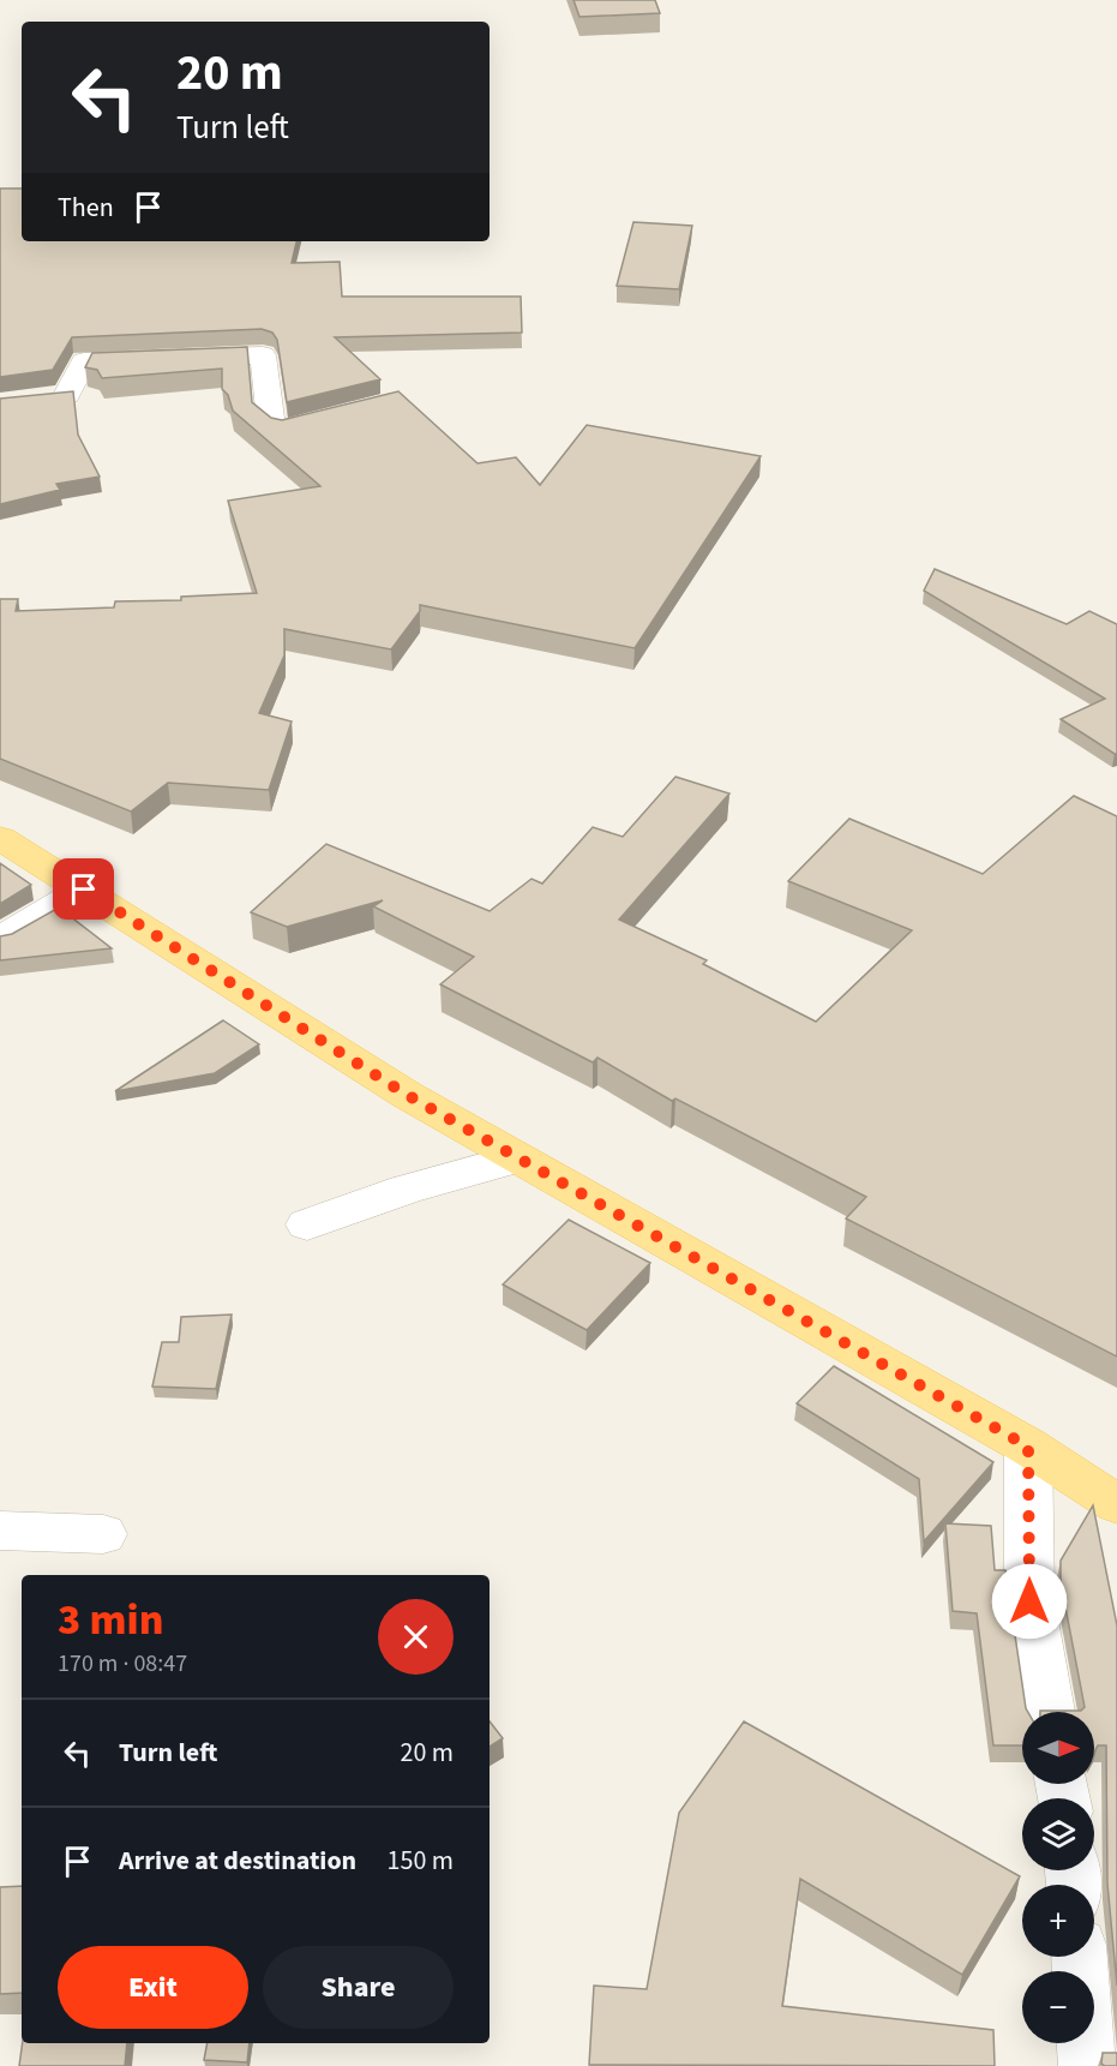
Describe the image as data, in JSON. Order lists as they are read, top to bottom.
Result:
{
  "north": "right",
  "page": {
    "turn": ["20 m", "Turn left"],
    "then": "Then",
    "heading": ["3 min", "170 m · 08:47"],
    "list": [
      {
        "name": "Turn left",
        "value": "20 m"
      },
      {
        "name": "Arrive at destination",
        "value": "150 m"
      }
    ],
    "map_buttons": ["+", "−"],
    "buttons": ["Exit", "Share"]
  }
}
